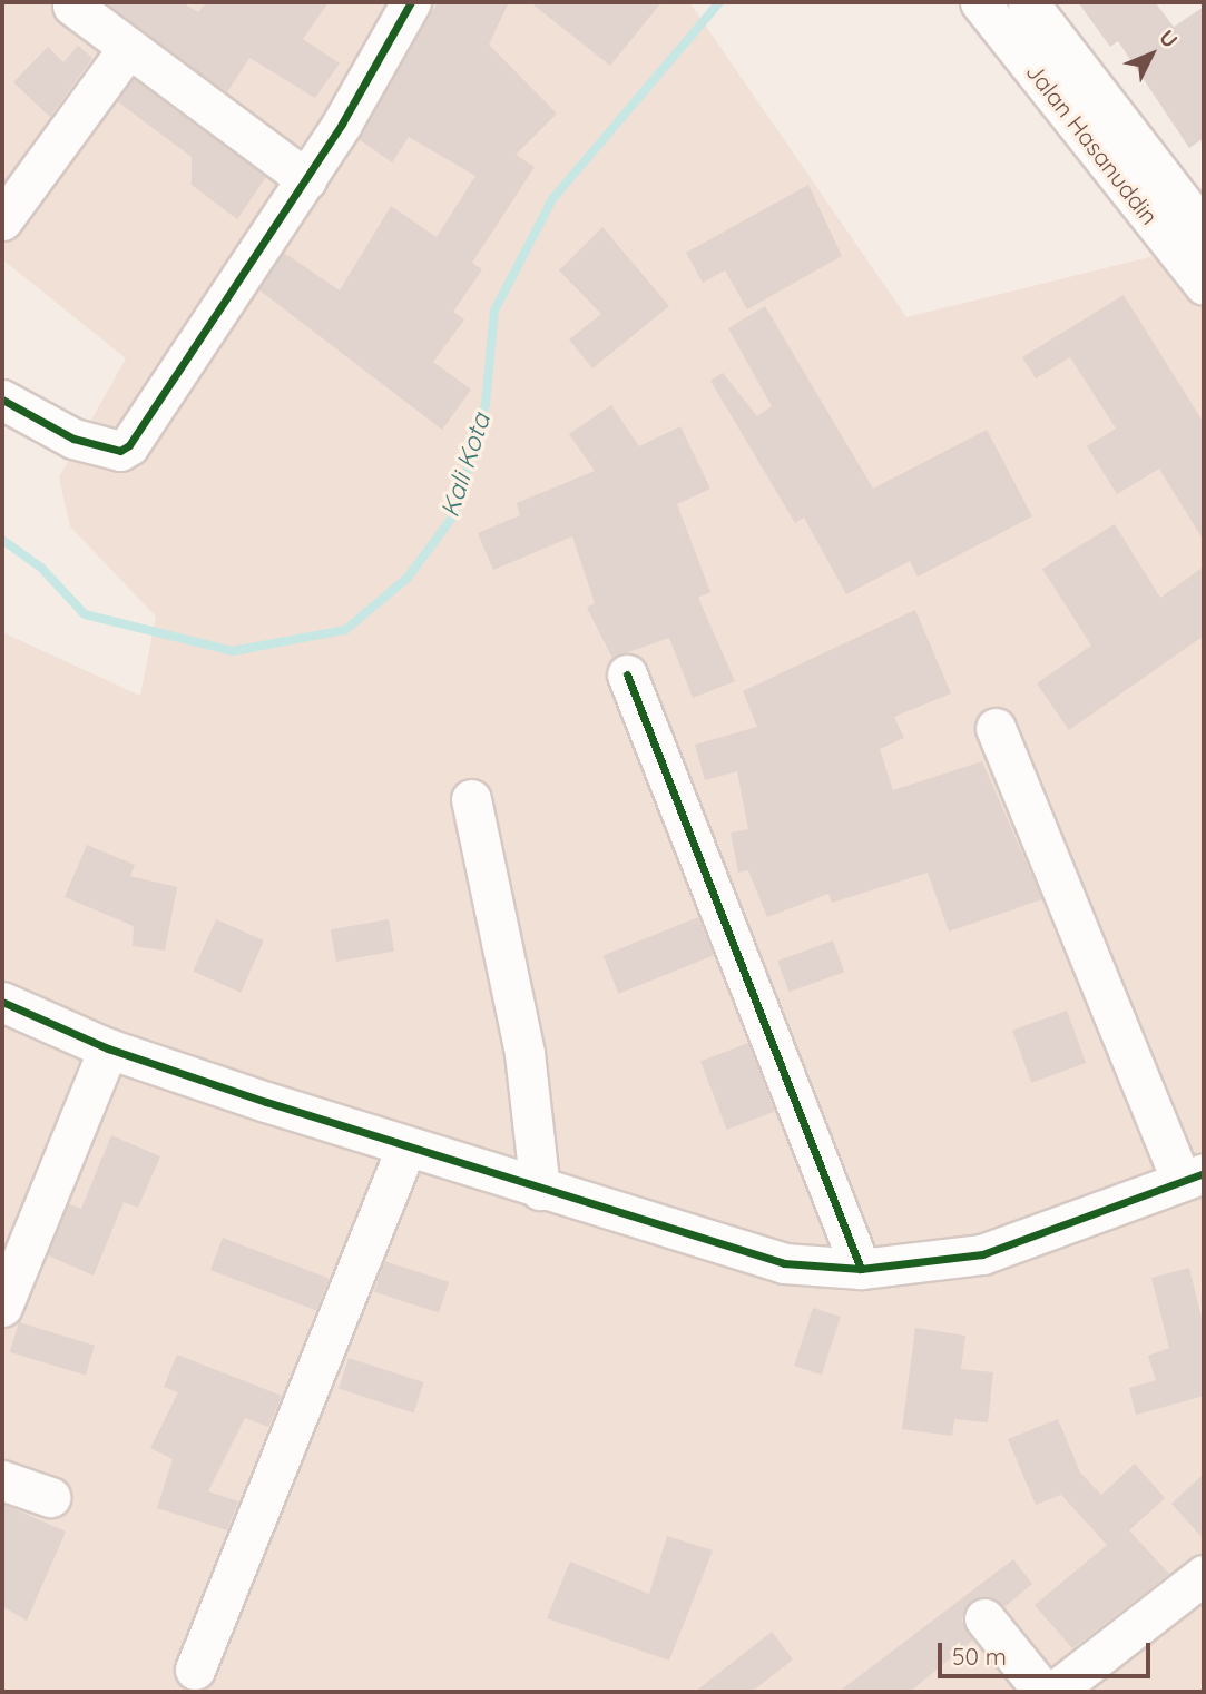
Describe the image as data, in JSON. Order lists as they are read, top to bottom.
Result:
{
  "streets": {
    "street": ["Jalan Hasanuddin"]
  },
  "water": ["Kali Kota"],
  "scale_bar": "50 m",
  "north": "top right"
}
